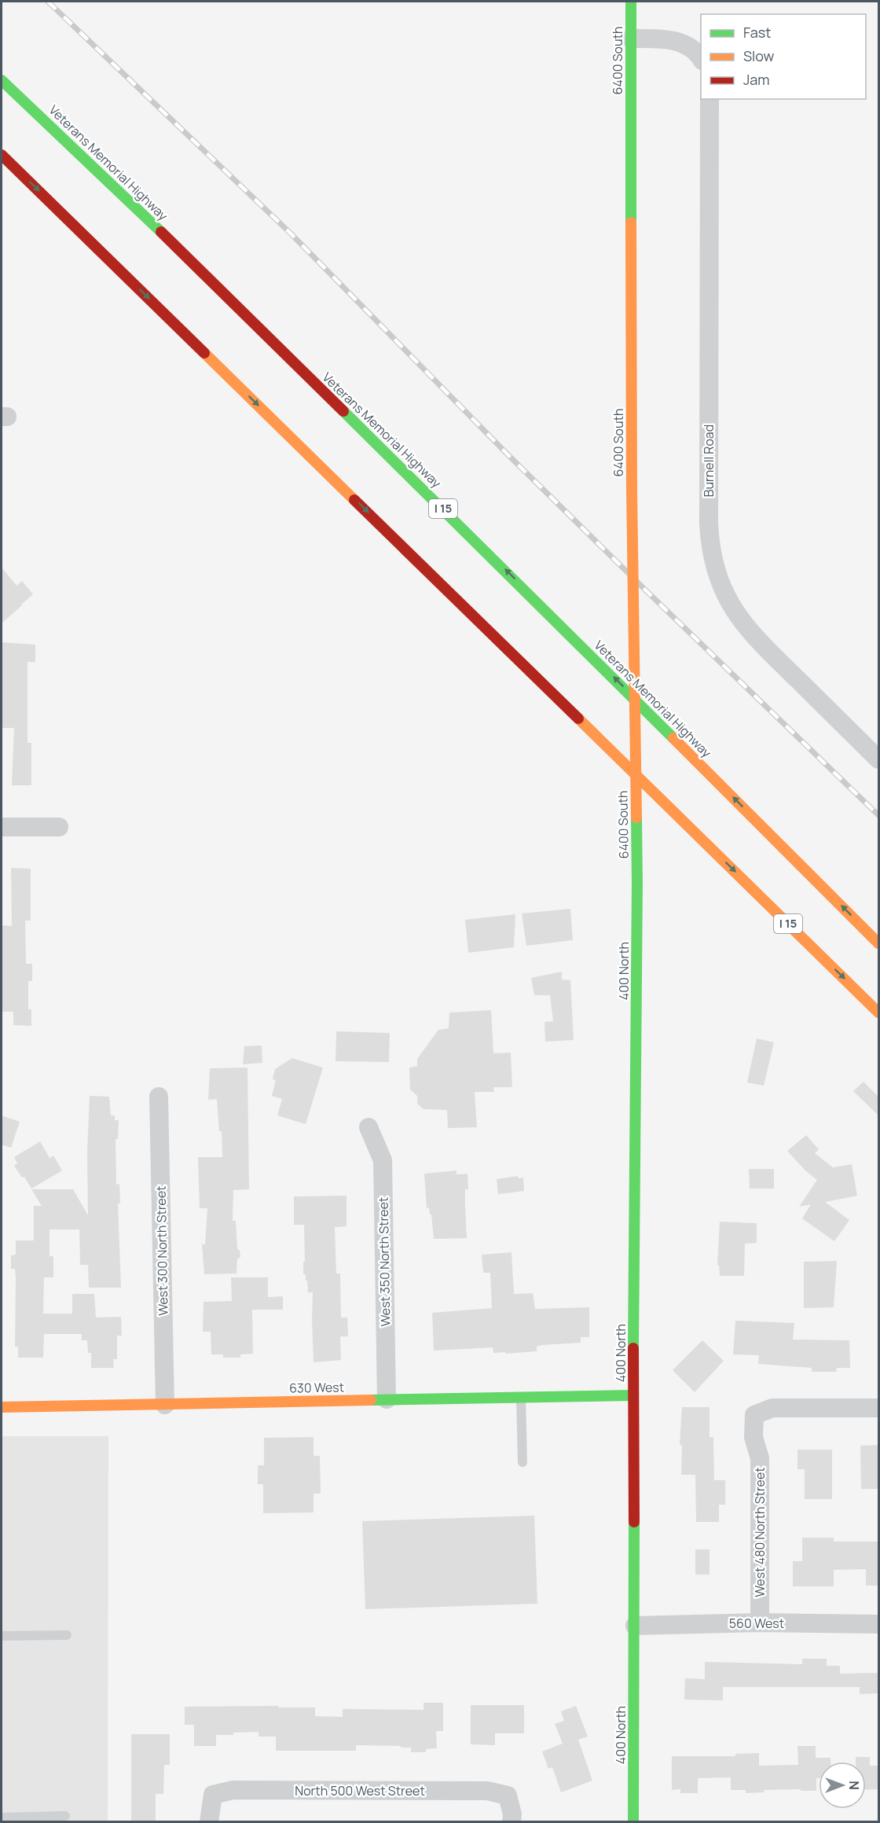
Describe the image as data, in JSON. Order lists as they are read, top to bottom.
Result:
{
  "streets": {
    "main road": [
      "6400 South",
      "Veterans Memorial Highway",
      "I 15",
      "400 North",
      "630 West"
    ],
    "street": [
      "Burnell Road",
      "West 300 North Street",
      "West 350 North Street",
      "West 480 North Street",
      "560 West",
      "North 500 West Street"
    ]
  },
  "crossings": [
    ["6400 South", "400 North"],
    ["400 North", "630 West"],
    ["400 North", "560 West"],
    ["West 300 North Street", "630 West"],
    ["West 350 North Street", "630 West"],
    ["West 480 North Street", "560 West"]
  ],
  "legend": ["Fast", "Slow", "Jam"],
  "north": "right"
}
